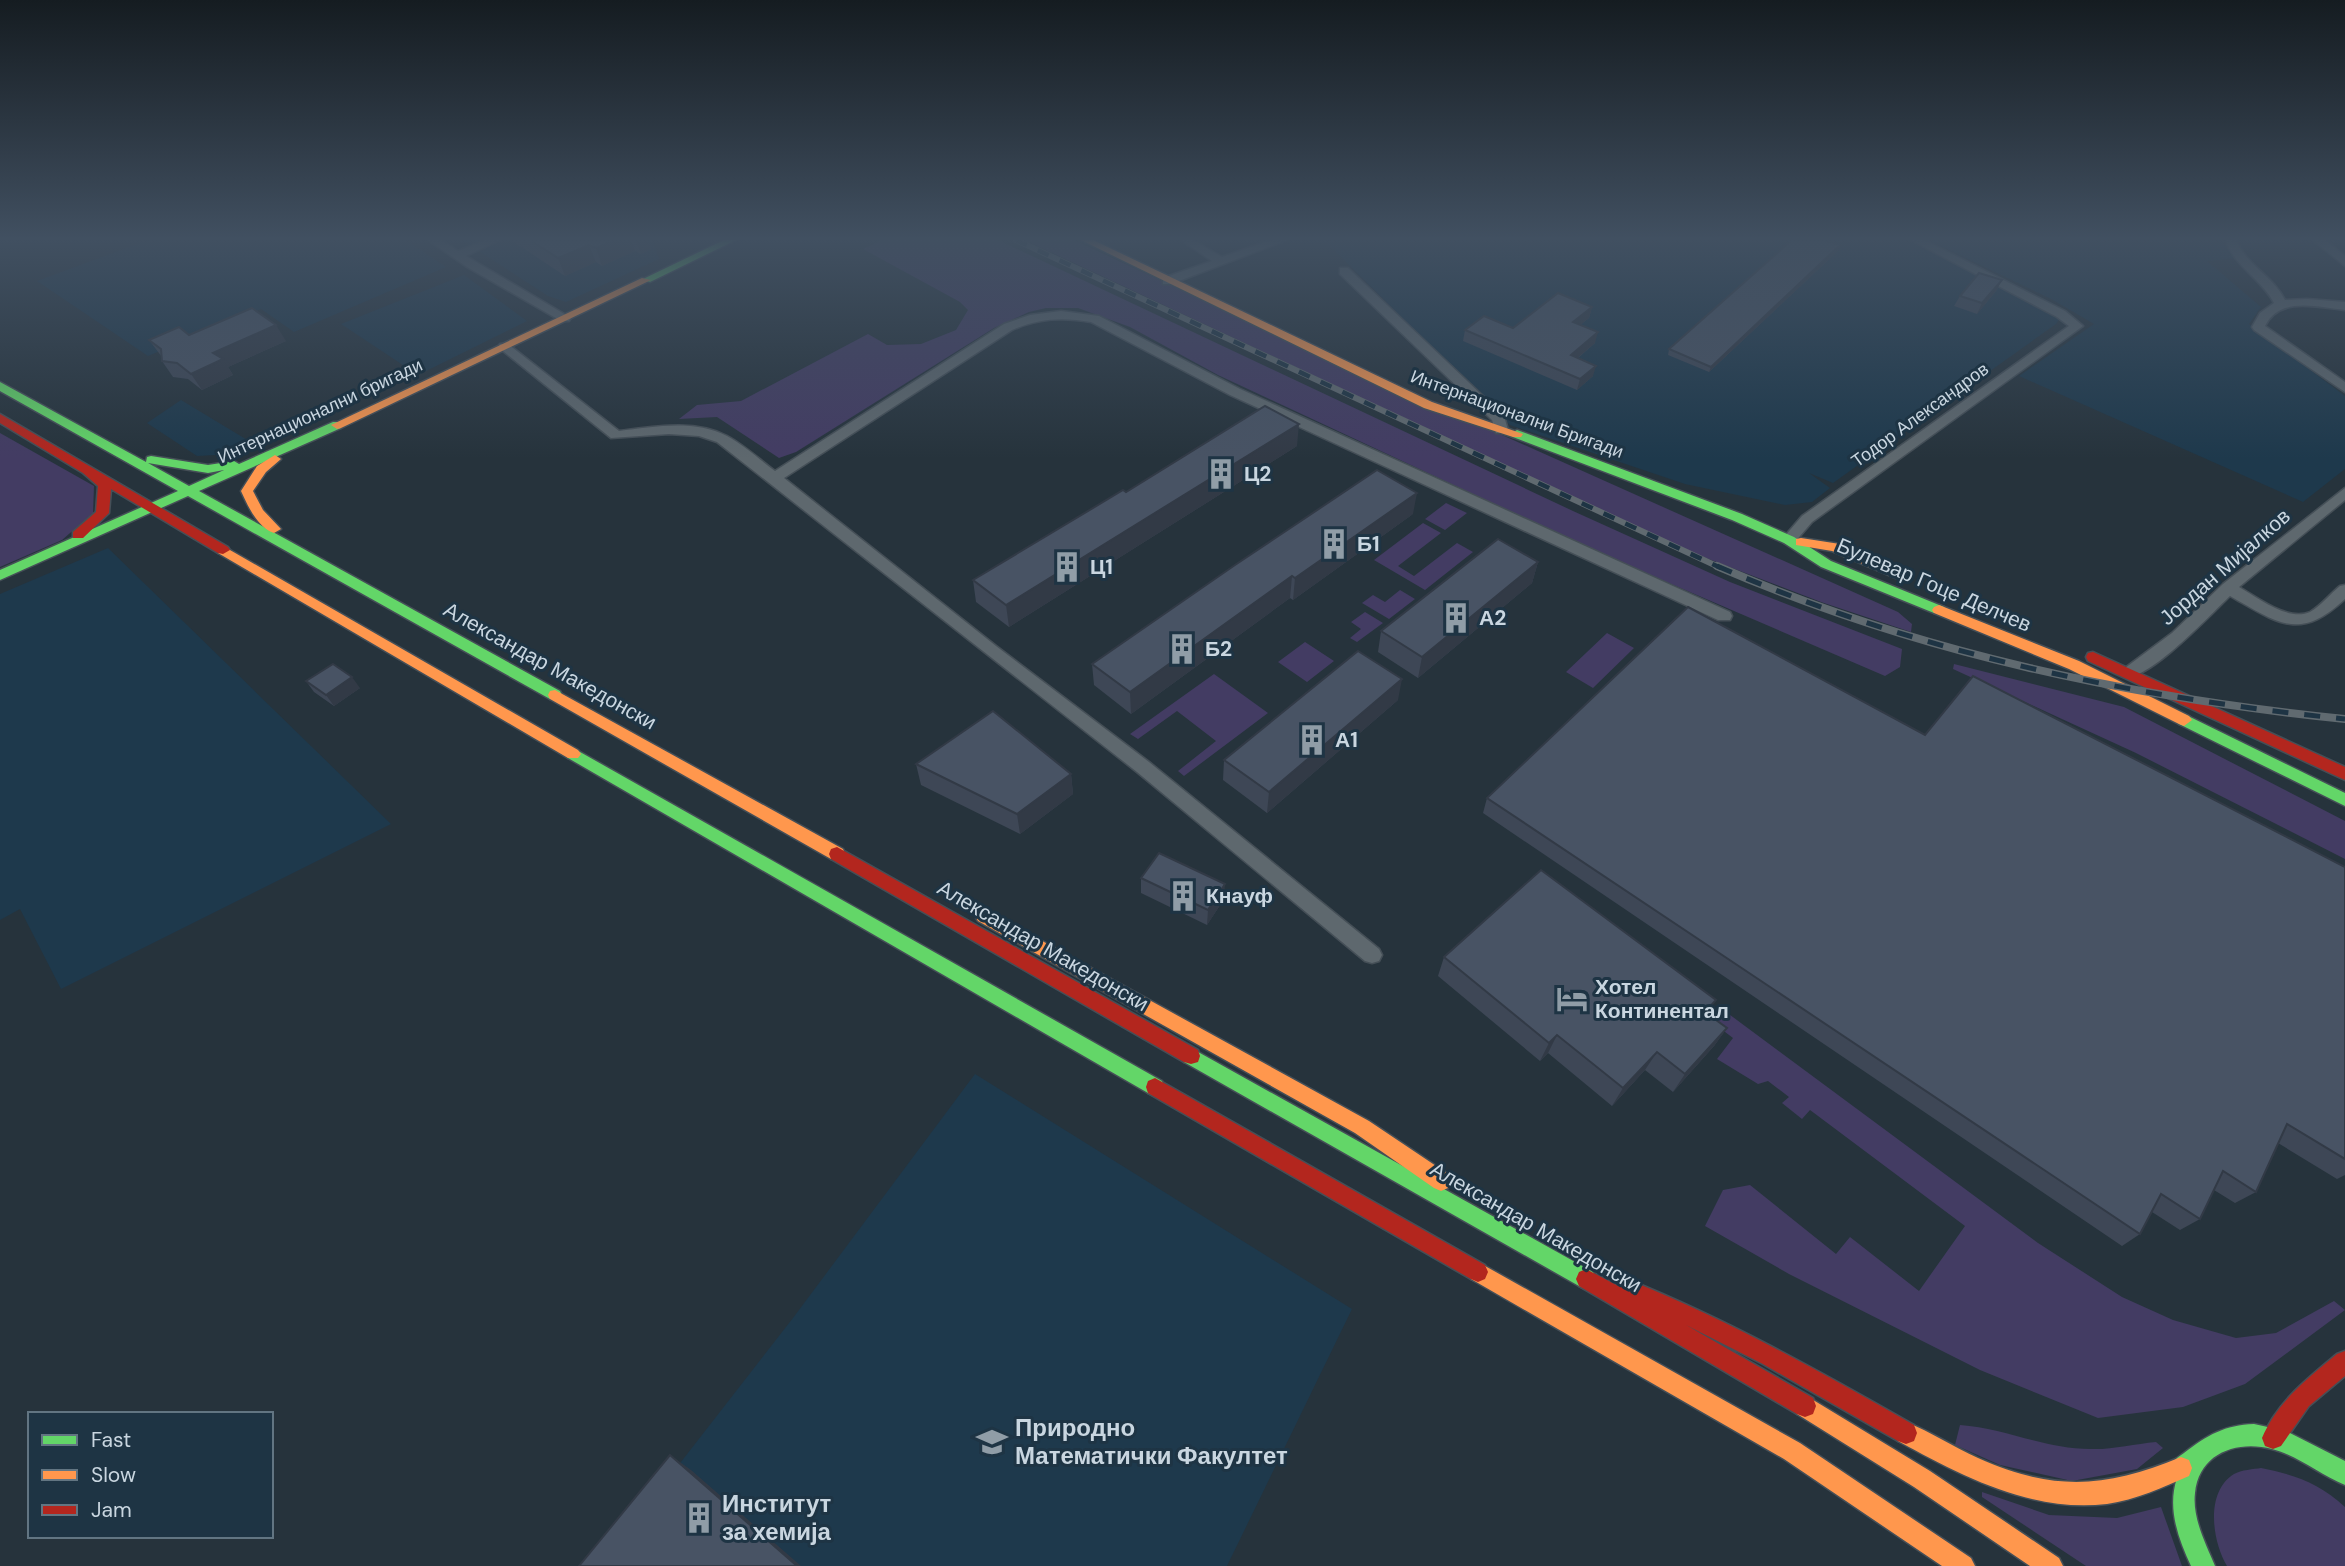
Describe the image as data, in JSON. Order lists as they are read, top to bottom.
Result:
{
  "streets": {
    "street": [
      "Интернационални бригади",
      "Интернационални Бригади",
      "Тодор Александров",
      "Јордан Мијалков",
      "Булевар Гоце Делчев",
      "Александар Македонски"
    ]
  },
  "crossings": [
    ["Интернационални бригади", "Александар Македонски"],
    ["Интернационални Бригади", "Тодор Александров"],
    ["Интернационални Бригади", "Булевар Гоце Делчев"],
    ["Тодор Александров", "Булевар Гоце Делчев"],
    ["Јордан Мијалков", "Булевар Гоце Делчев"]
  ],
  "places": {
    "building": [
      "Ц2",
      "Б1",
      "Ц1",
      "А2",
      "Б2",
      "А1",
      "Кнауф",
      "Институт за хемија"
    ],
    "hotel": ["Хотел Континентал"],
    "school or university": ["Природно Математички Факултет"]
  },
  "legend": ["Fast", "Slow", "Jam"]
}
